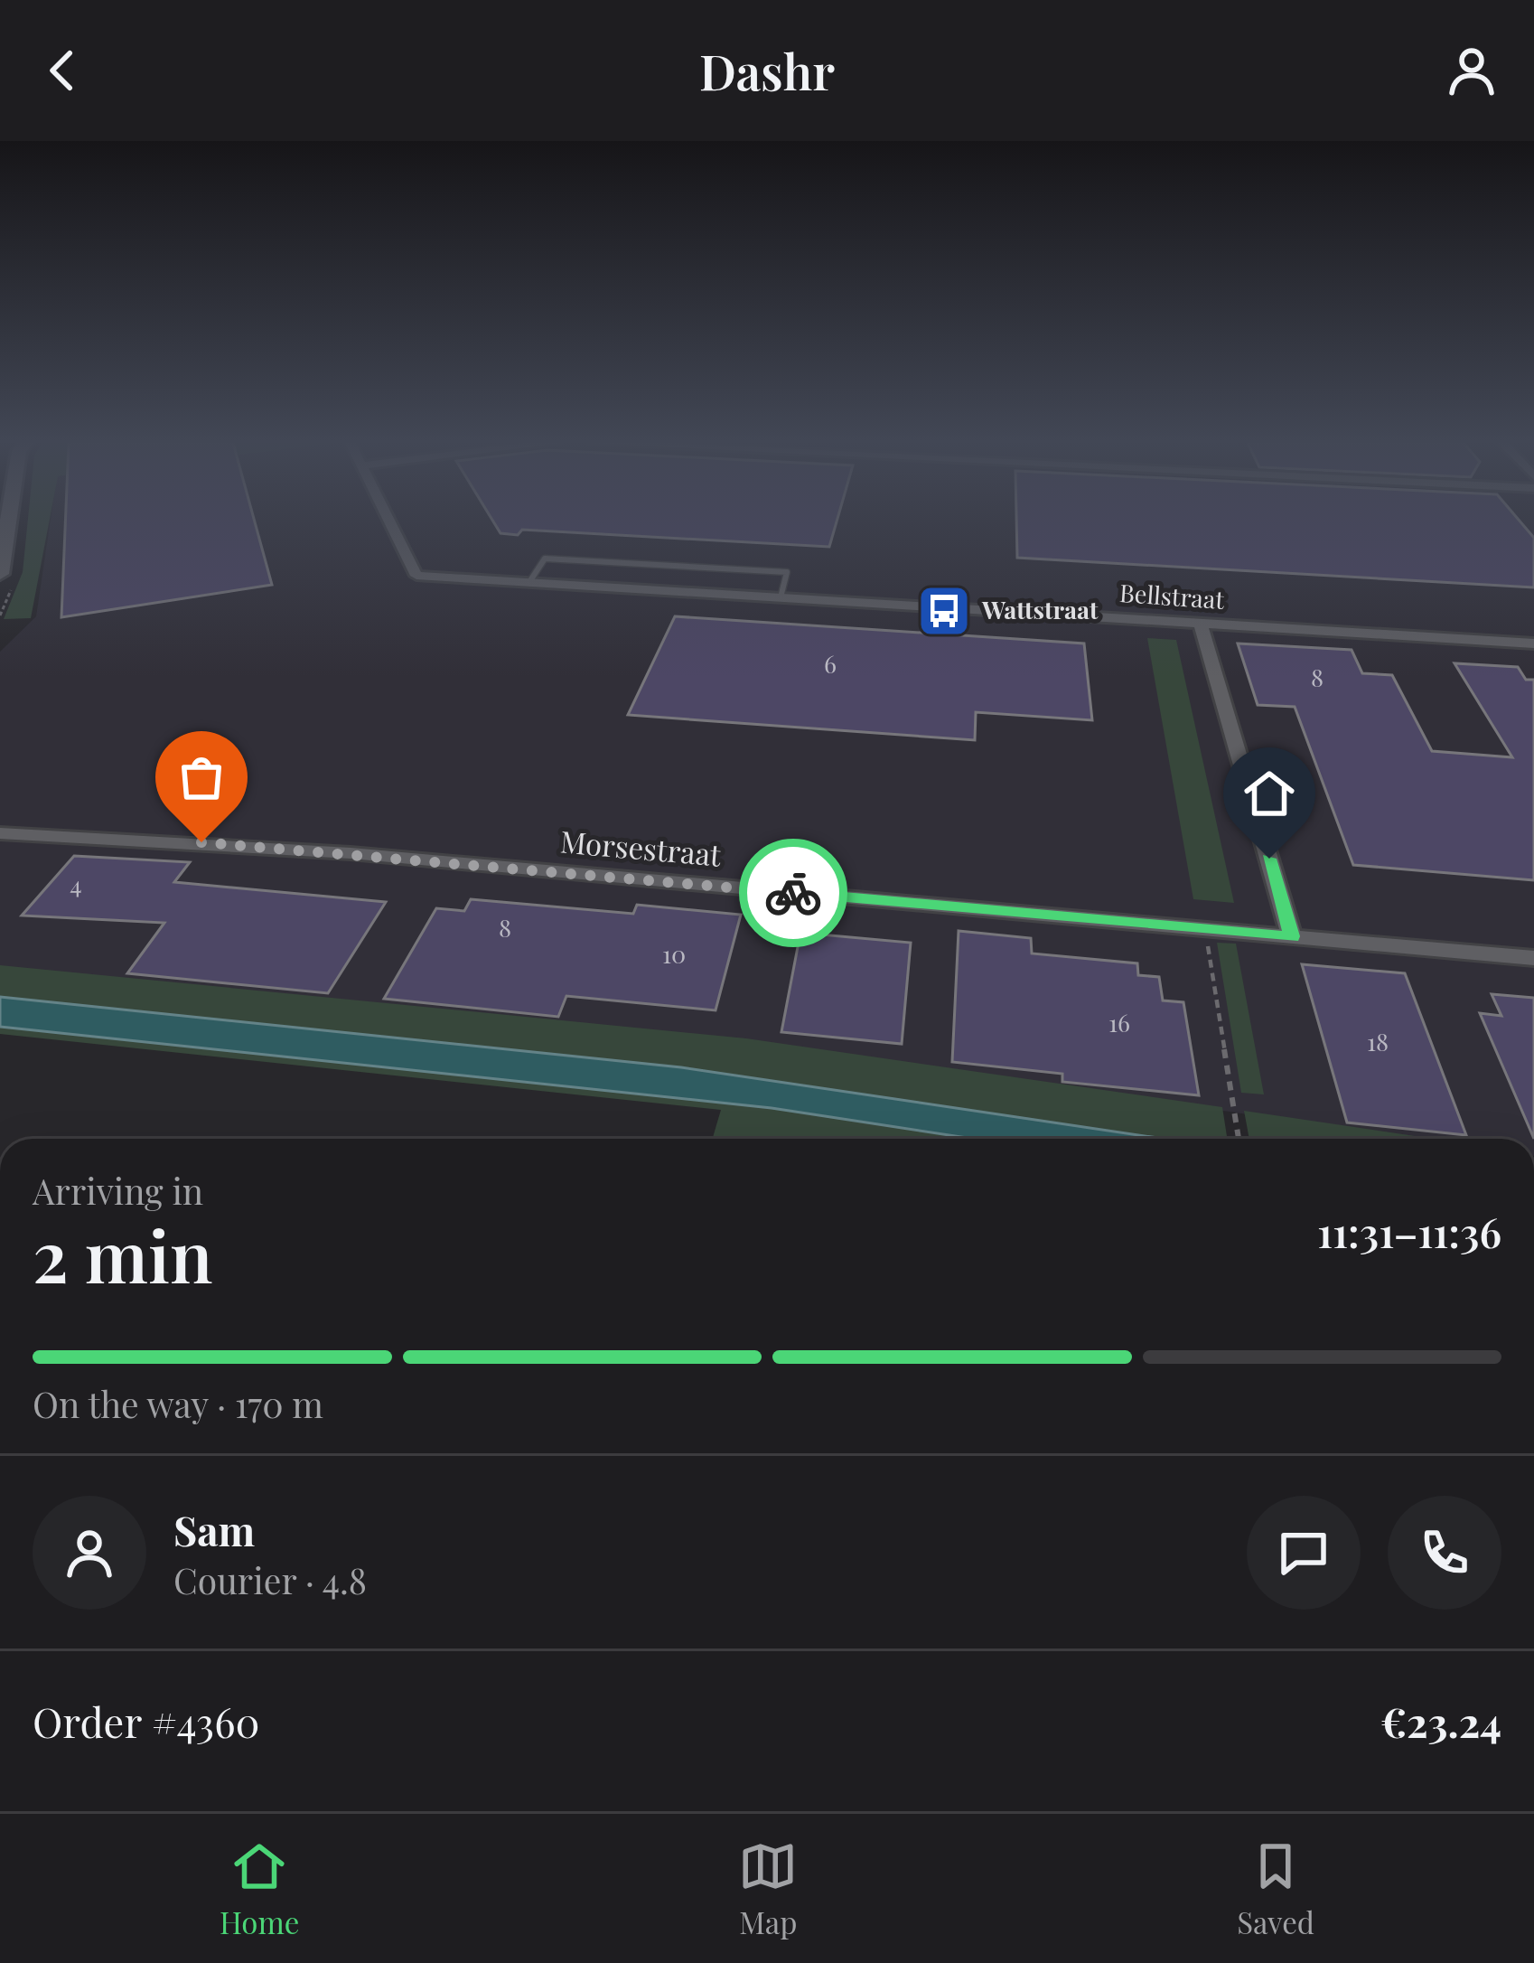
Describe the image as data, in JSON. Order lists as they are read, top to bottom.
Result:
{
  "streets": {
    "street": ["Bellstraat", "Morsestraat"]
  },
  "places": {
    "bus stop": ["Wattstraat"]
  },
  "house_numbers": [
    "6",
    "8",
    "4",
    "8",
    "10",
    "16",
    "18"
  ],
  "page": {
    "header": "Dashr",
    "heading": ["2 min", "Arriving in", "11:31–11:36"],
    "panel": [
      "Sam",
      "Courier · 4.8",
      "Order #4360",
      "€23.24"
    ],
    "bar": "On the way · 170 m",
    "tabs": ["Home", "Map", "Saved"]
  }
}
